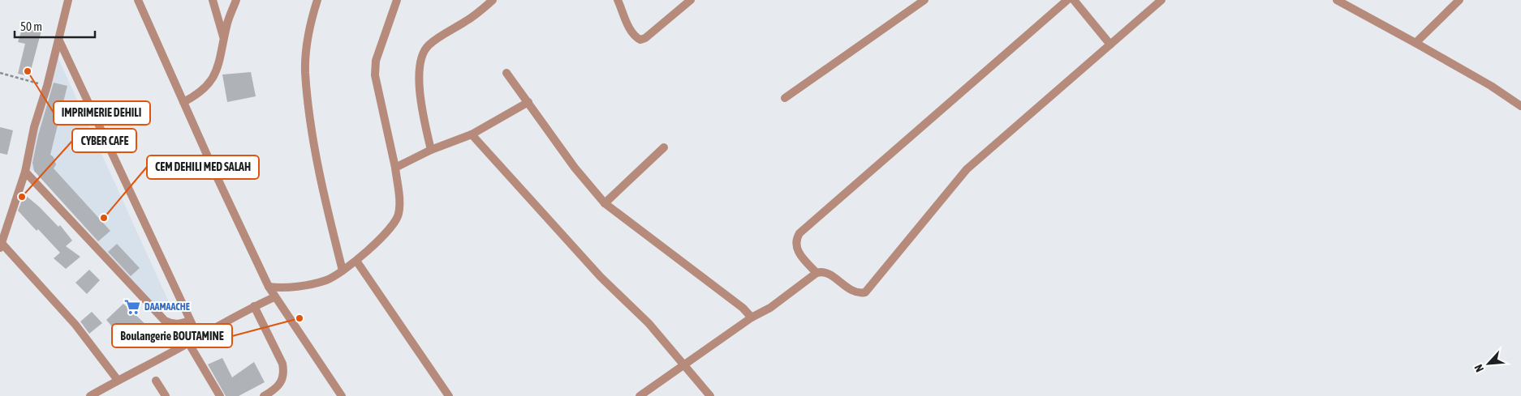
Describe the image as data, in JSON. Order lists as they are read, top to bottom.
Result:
{
  "places": {
    "other": [
      "IMPRIMERIE DEHILI",
      "CYBER CAFE",
      "CEM DEHILI MED SALAH",
      "Boulangerie BOUTAMINE"
    ],
    "supermarket": ["DAAMAACHE"]
  },
  "scale_bar": "50 m",
  "north": "bottom left"
}
